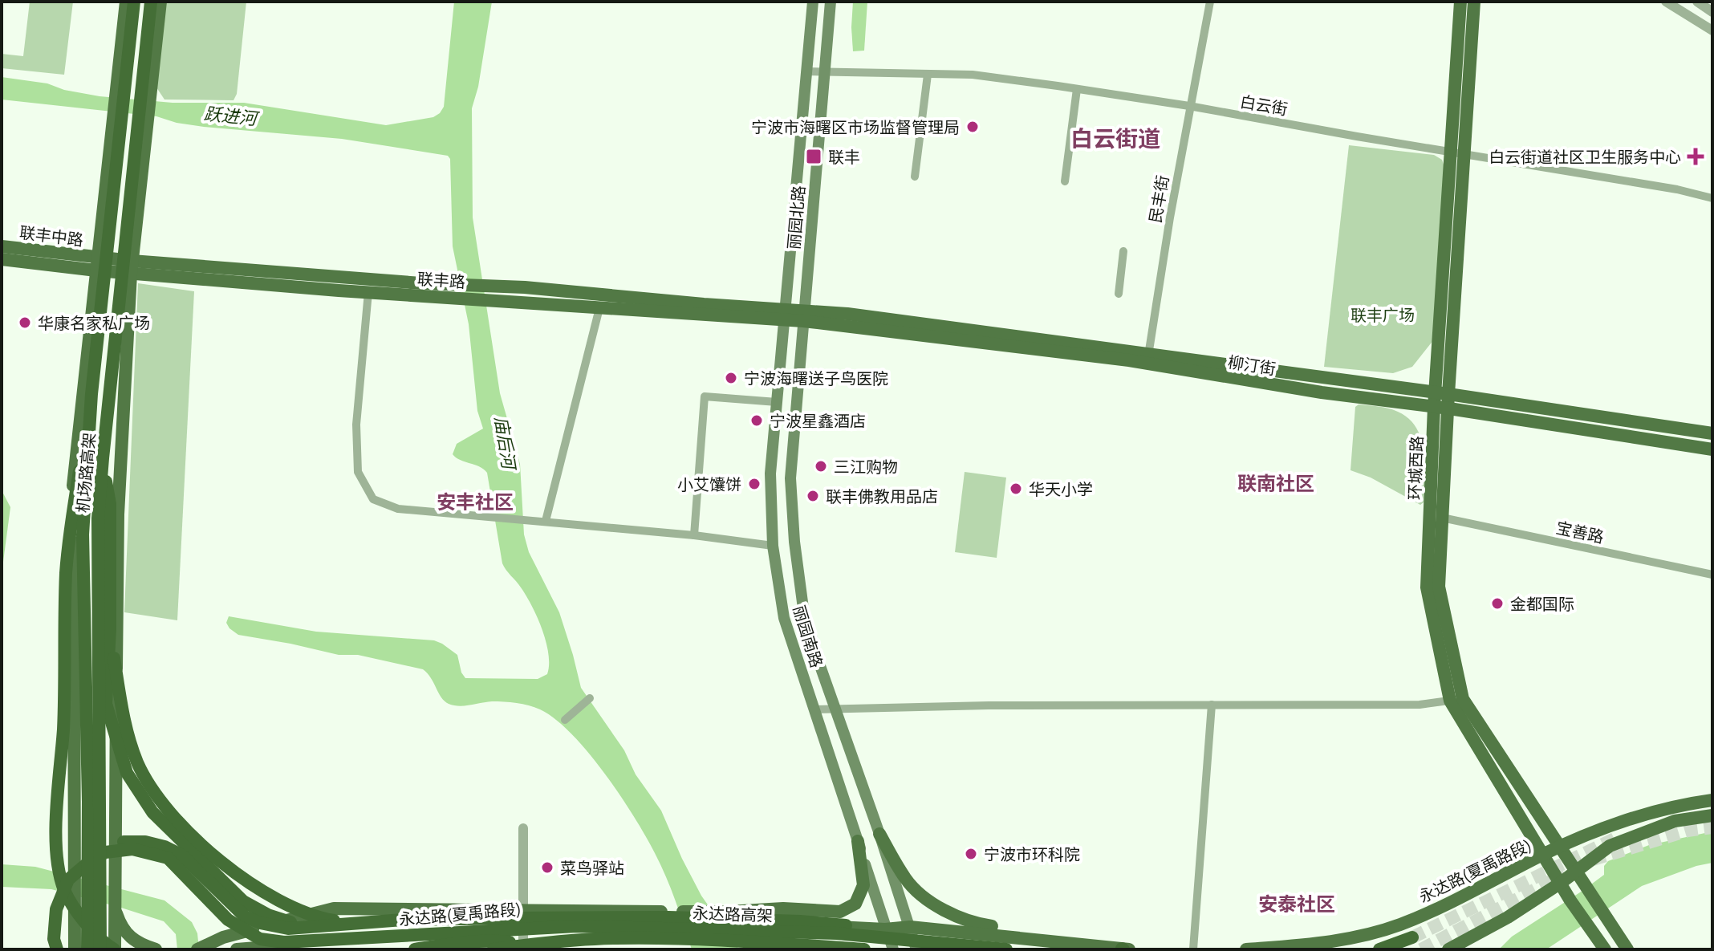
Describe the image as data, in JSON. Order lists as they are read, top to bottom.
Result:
{
  "streets": {
    "highway": ["机场路高架", "永达路高架"],
    "main road": [
      "丽园北路",
      "联丰中路",
      "联丰路",
      "柳汀街",
      "环城西路",
      "丽园南路",
      "永达路(夏禹路段)"
    ],
    "street": ["白云街", "民丰街", "宝善路"]
  },
  "crossings": [
    ["白云街", "民丰街"],
    ["白云街", "丽园北路"],
    ["白云街", "环城西路"],
    ["民丰街", "柳汀街"],
    ["丽园北路", "联丰路"],
    ["丽园北路", "柳汀街"],
    ["丽园北路", "丽园南路"],
    ["联丰中路", "联丰路"],
    ["联丰路", "柳汀街"],
    ["联丰路", "丽园南路"],
    ["柳汀街", "环城西路"],
    ["柳汀街", "丽园南路"],
    ["环城西路", "宝善路"],
    ["环城西路", "永达路(夏禹路段)"]
  ],
  "districts": [
    "白云街道",
    "联南社区",
    "安丰社区",
    "安泰社区"
  ],
  "water": ["跃进河", "庙后河"],
  "parks": ["联丰广场"],
  "places": {
    "other": [
      "宁波市海曙区市场监督管理局",
      "华康名家私广场",
      "宁波海曙送子鸟医院",
      "宁波星鑫酒店",
      "三江购物",
      "小艾馕饼",
      "华天小学",
      "联丰佛教用品店",
      "金都国际",
      "宁波市环科院",
      "菜鸟驿站"
    ],
    "transit": ["联丰"],
    "health": ["白云街道社区卫生服务中心"]
  }
}
